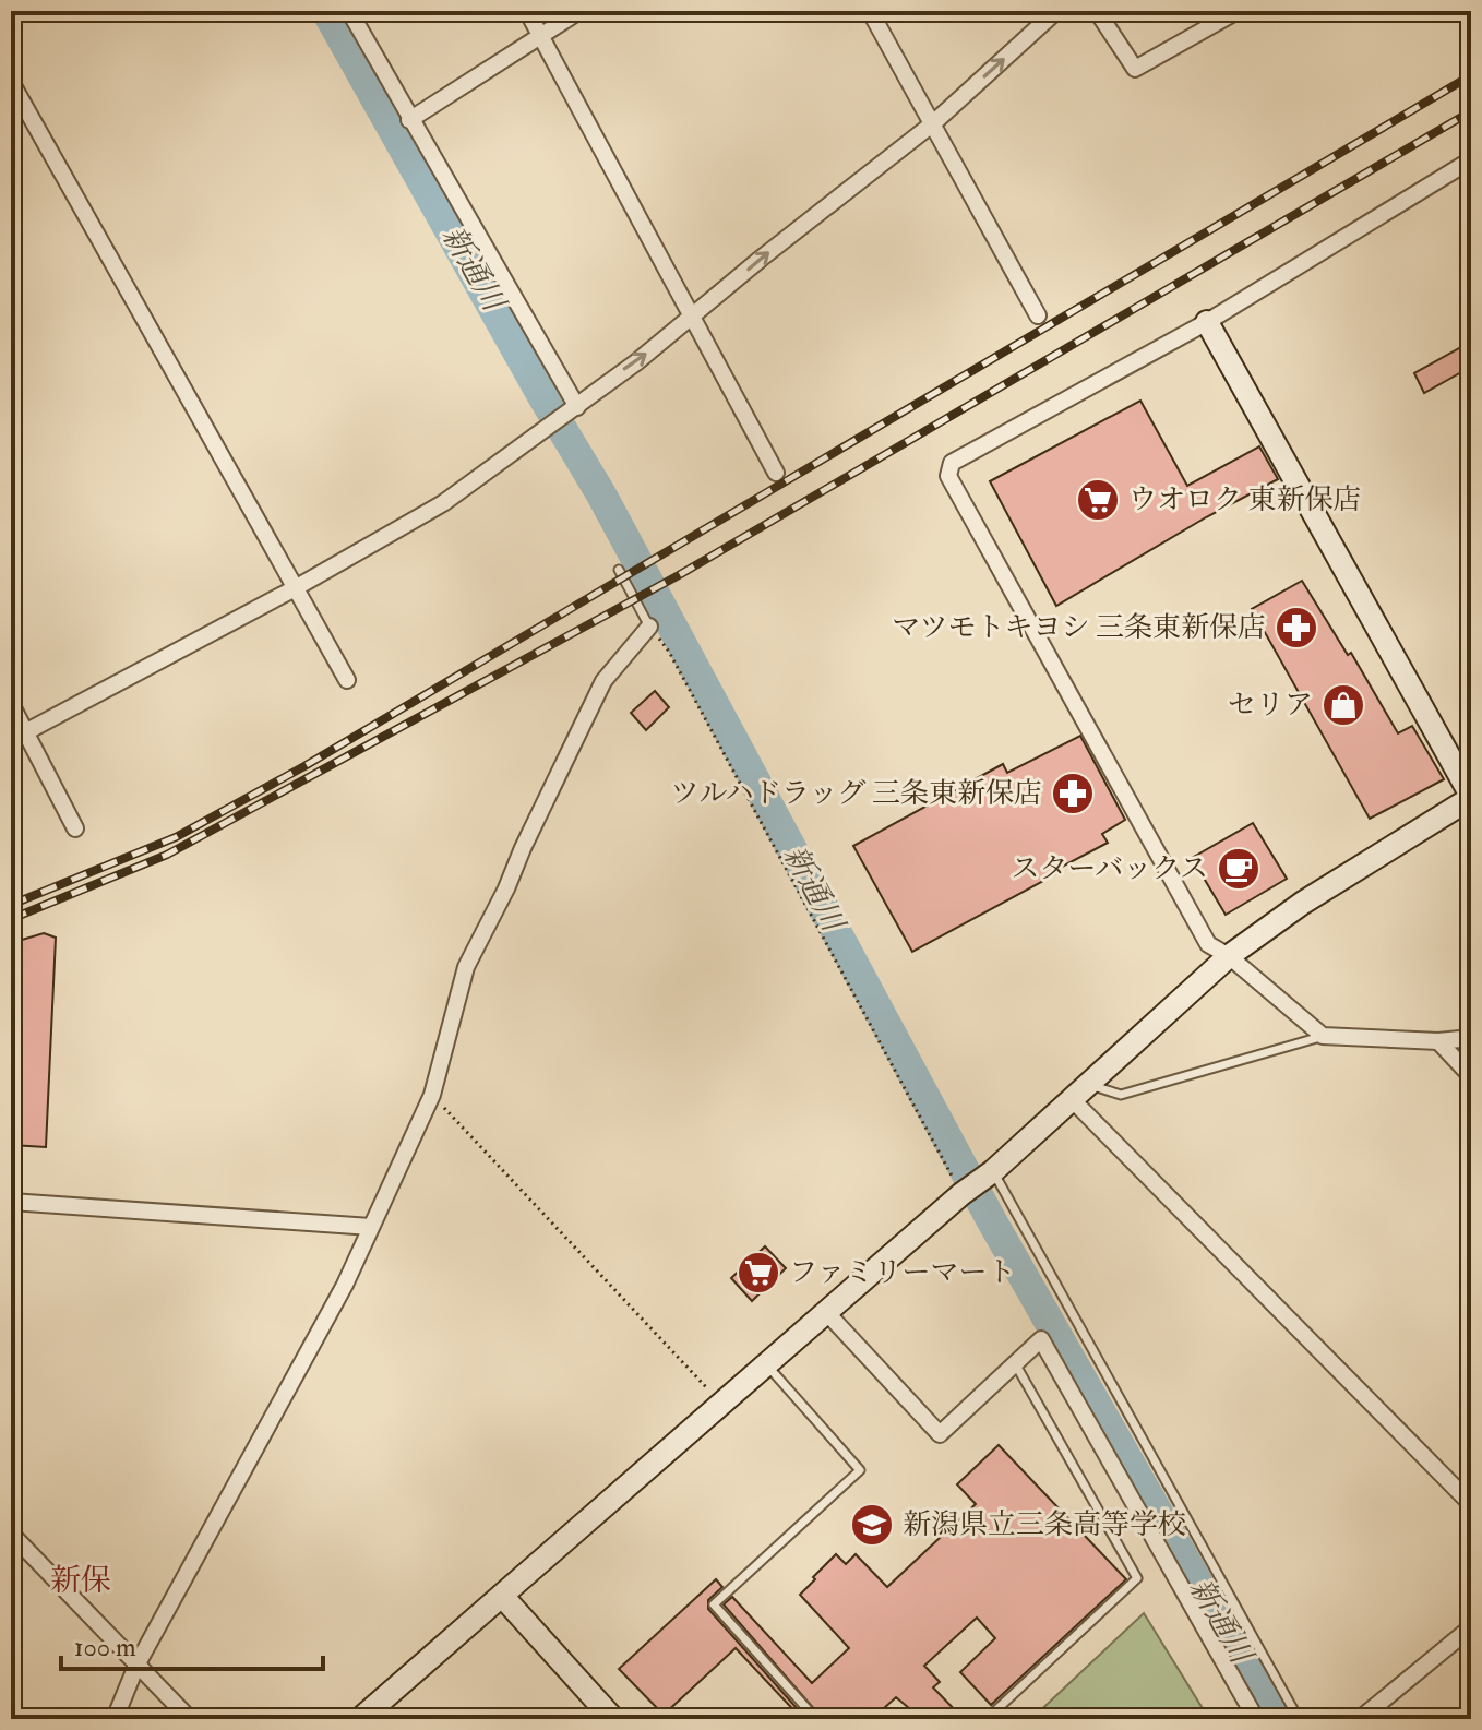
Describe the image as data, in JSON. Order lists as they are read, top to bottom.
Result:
{
  "districts": ["新保"],
  "water": ["新通川"],
  "places": {
    "supermarket": ["ウオロク 東新保店", "ファミリーマート"],
    "pharmacy": ["マツモトキヨシ 三条東新保店", "ツルハドラッグ 三条東新保店"],
    "shop": ["セリア"],
    "cafe": ["スターバックス"],
    "school or university": ["新潟県立三条高等学校"]
  },
  "scale_bar": "100 m"
}
